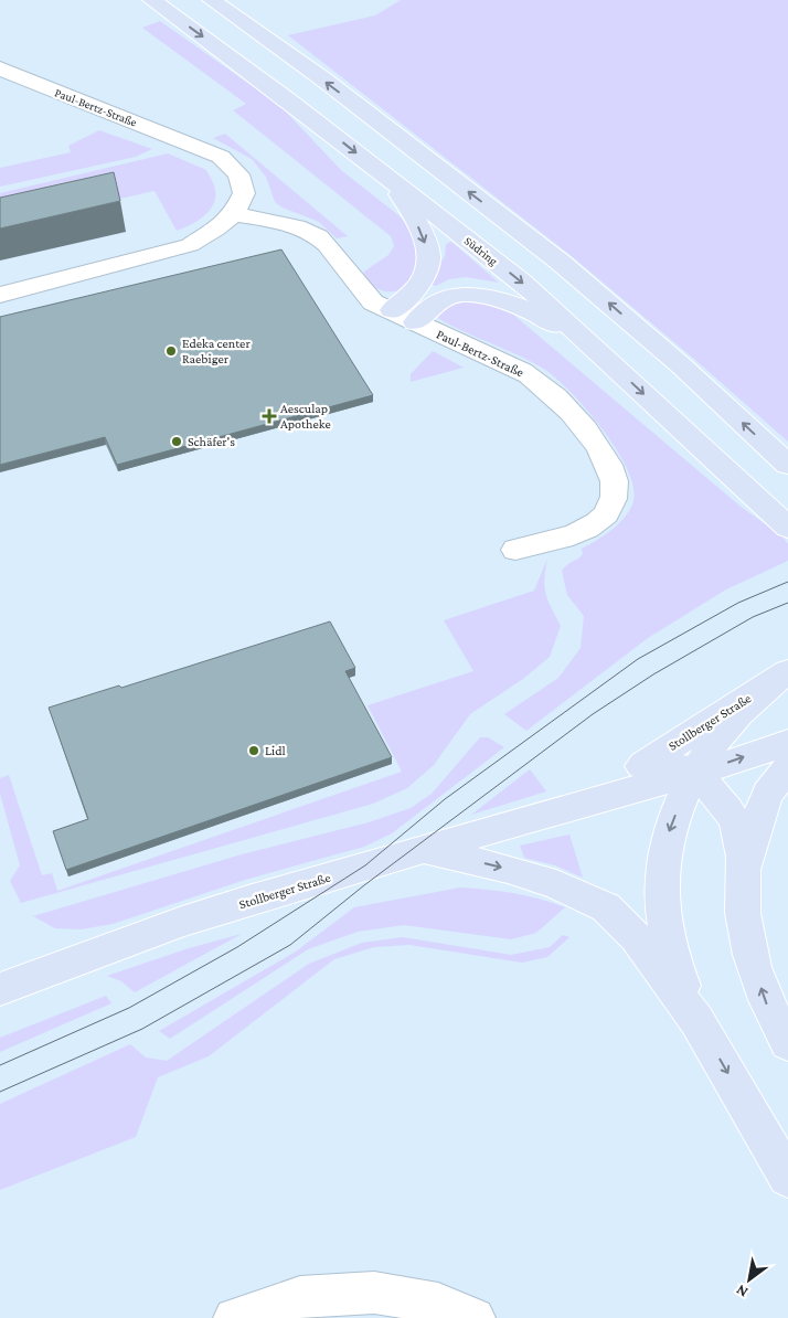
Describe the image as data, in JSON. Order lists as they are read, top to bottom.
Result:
{
  "streets": {
    "main road": ["Südring", "Stollberger Straße"],
    "street": ["Paul-Bertz-Straße"]
  },
  "places": {
    "other": ["Edeka center Raebiger", "Schäfer's", "Lidl"],
    "health": ["Aesculap Apotheke"]
  },
  "north": "bottom left"
}
